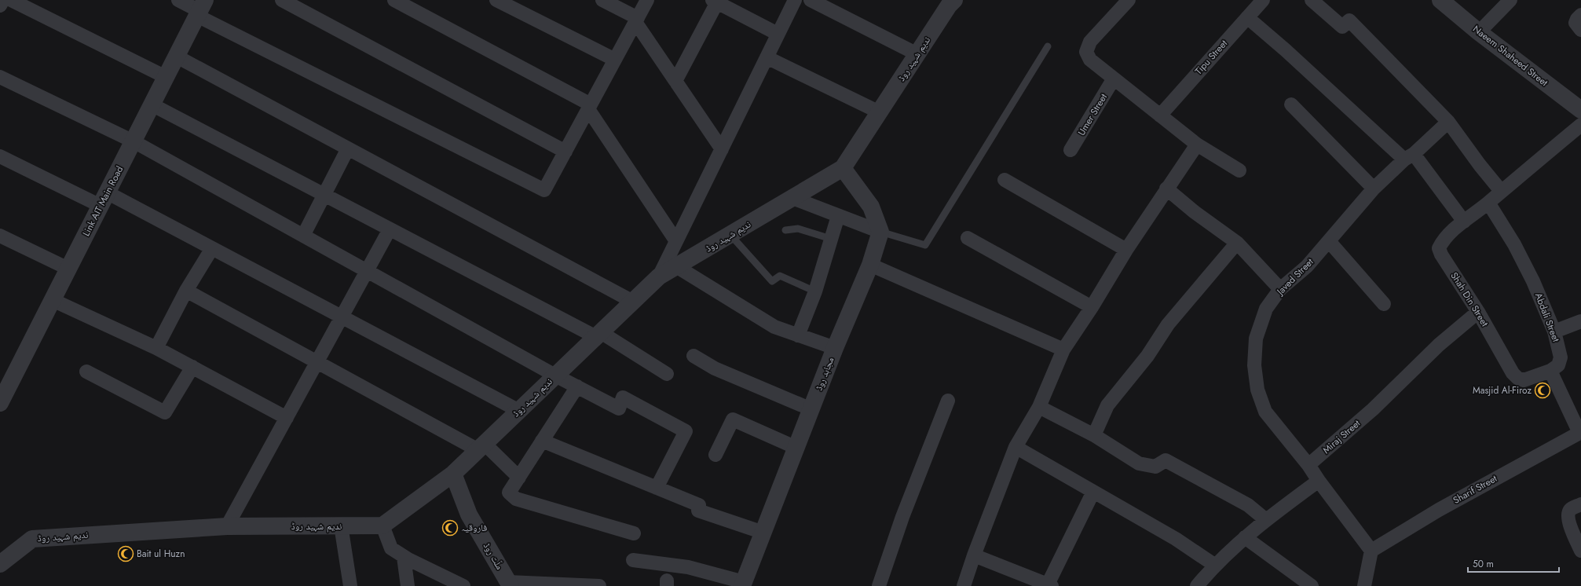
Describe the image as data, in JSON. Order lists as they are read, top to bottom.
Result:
{
  "streets": {
    "street": [
      "Naeem Shaheed Street",
      "Tipu Street",
      "ندیم شہید روڈ",
      "Umer Street",
      "Link AIT Main Road",
      "Javed Street",
      "Shah Din Street",
      "Abdali Street",
      "مجاہد روڈ",
      "Miraj Street",
      "Sharif Street",
      "ملّت روڈ"
    ]
  },
  "crossings": [
    ["ندیم شہید روڈ", "ملّت روڈ"],
    ["Javed Street", "Miraj Street"],
    ["Shah Din Street", "Abdali Street"],
    ["Shah Din Street", "Miraj Street"]
  ],
  "places": {
    "mosque": ["Masjid Al-Firoz", "فاروقیہ", "Bait ul Huzn"]
  },
  "scale_bar": "50 m"
}
